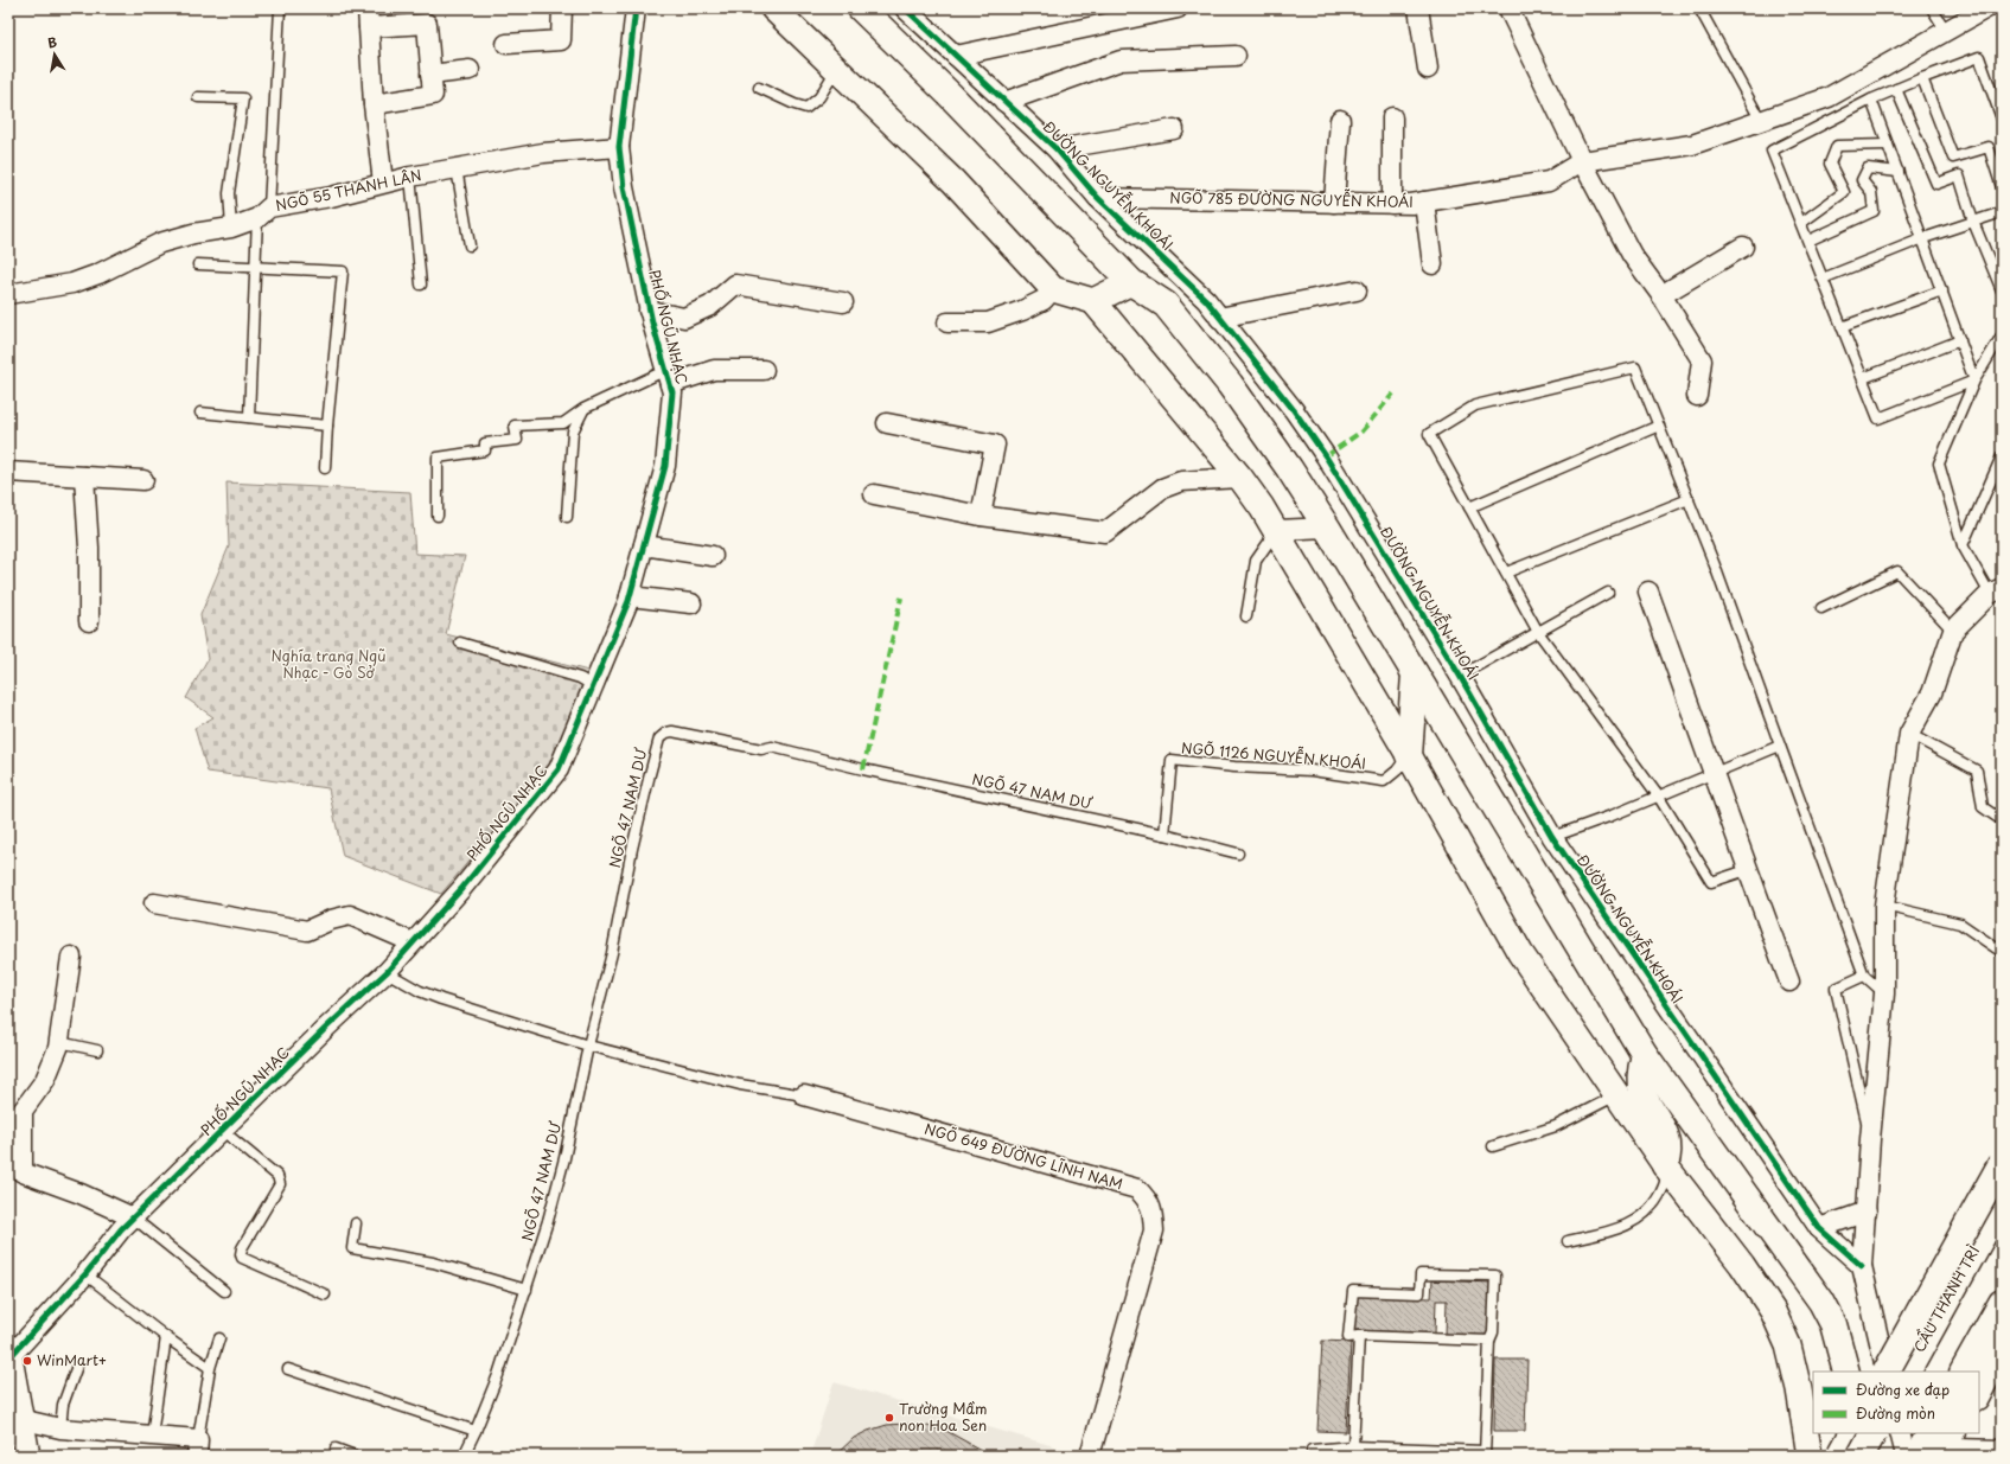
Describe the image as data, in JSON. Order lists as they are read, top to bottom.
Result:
{
  "streets": {
    "main road": ["CẦU THANH TRÌ"],
    "street": [
      "ĐƯỜNG NGUYỄN KHOÁI",
      "NGÕ 55 THANH LÂN",
      "NGÕ 785 ĐƯỜNG NGUYỄN KHOÁI",
      "PHỐ NGŨ NHẠC",
      "NGÕ 649 ĐƯỜNG LĨNH NAM"
    ],
    "lane": ["NGÕ 1126 NGUYỄN KHOÁI", "NGÕ 47 NAM DƯ"]
  },
  "crossings": [
    ["ĐƯỜNG NGUYỄN KHOÁI", "NGÕ 785 ĐƯỜNG NGUYỄN KHOÁI"],
    ["NGÕ 55 THANH LÂN", "PHỐ NGŨ NHẠC"],
    ["NGÕ 1126 NGUYỄN KHOÁI", "NGÕ 47 NAM DƯ"]
  ],
  "parks": ["Nghĩa trang Ngũ Nhạc - Gò Sở"],
  "places": ["WinMart+", "Trường Mầm non Hoa Sen"],
  "legend": ["Đường xe đạp", "Đường mòn"],
  "north": "top"
}
